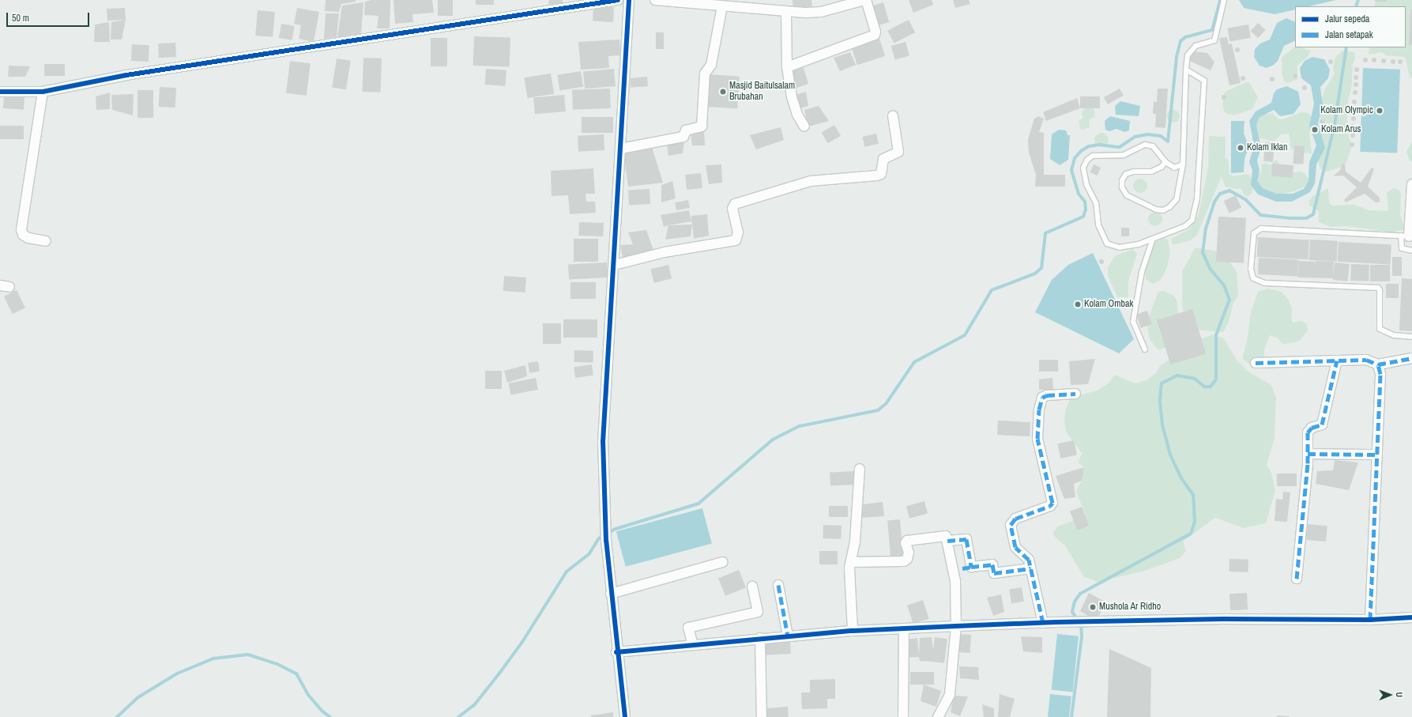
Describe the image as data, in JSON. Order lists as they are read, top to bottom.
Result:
{
  "places": [
    "Masjid Baitulsalam Brubahan",
    "Kolam Olympic",
    "Kolam Arus",
    "Kolam Iklan",
    "Kolam Ombak",
    "Mushola Ar Ridho"
  ],
  "legend": ["Jalur sepeda", "Jalan setapak"],
  "scale_bar": "50 m",
  "north": "right"
}
